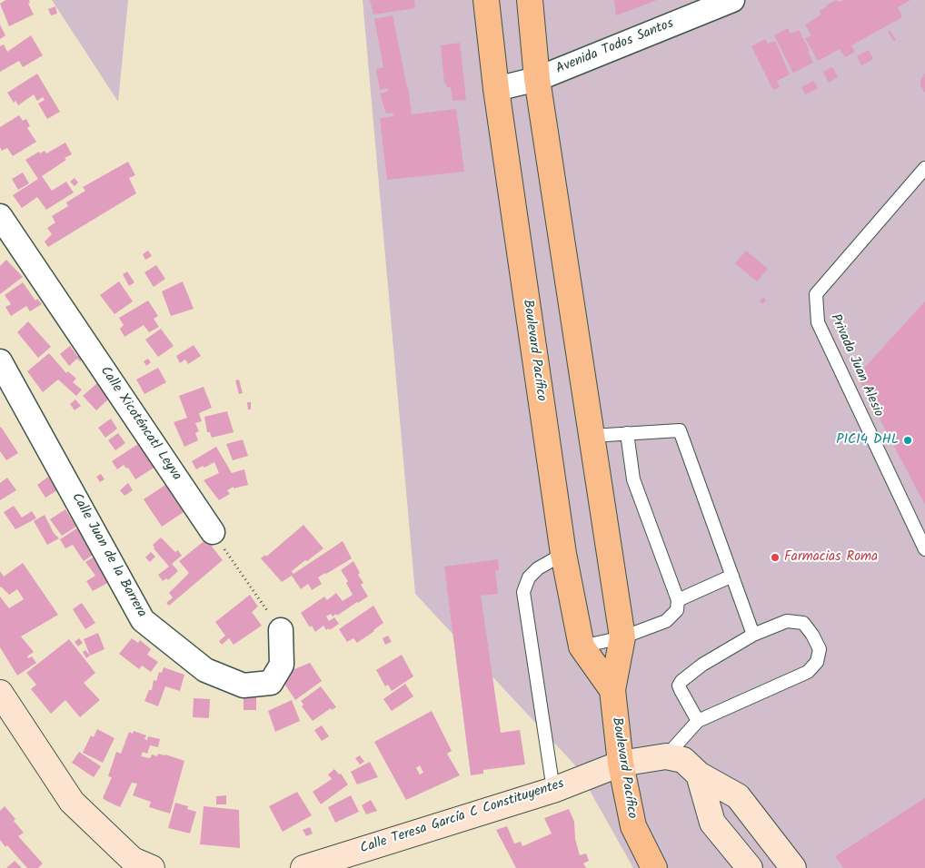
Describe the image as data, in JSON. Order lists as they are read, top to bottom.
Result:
{
  "streets": {
    "main road": ["Boulevard Pacífico"],
    "street": [
      "Avenida Todos Santos",
      "Calle Xicoténcatl Leyva",
      "Calle Juan de la Barrera",
      "Calle Teresa García C Constituyentes"
    ],
    "lane": ["Privada Juan Alesio"]
  },
  "crossings": [
    ["Avenida Todos Santos", "Boulevard Pacífico"],
    ["Boulevard Pacífico", "Calle Teresa García C Constituyentes"]
  ],
  "places": ["PIC14 DHL", "Farmacias Roma"]
}
